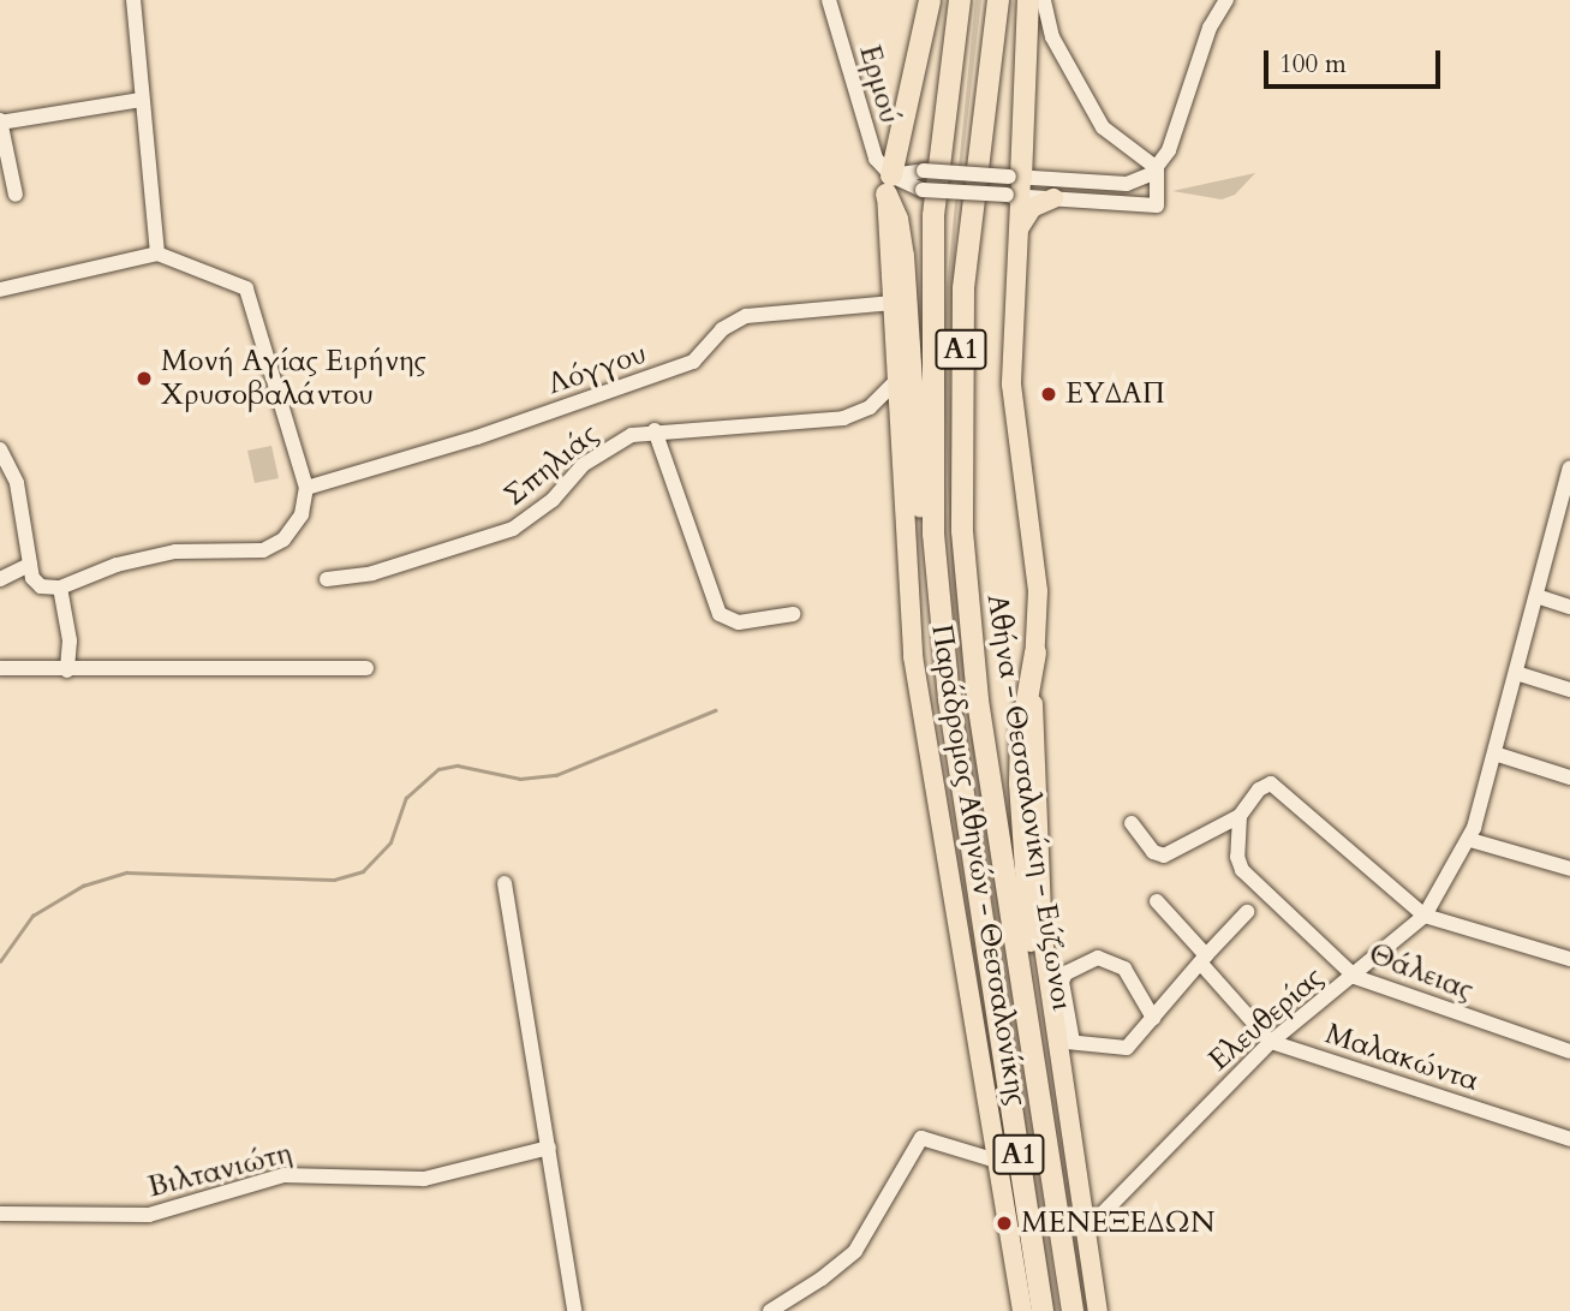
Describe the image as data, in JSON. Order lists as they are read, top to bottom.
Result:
{
  "streets": {
    "highway": ["Α1", "Αθήνα - Θεσσαλονίκη - Εύζωνοι"],
    "main road": ["Παράδρομος Αθηνών - Θεσσαλονίκης"],
    "street": [
      "Ερμού",
      "Λόγγου",
      "Σπηλιάς",
      "Θάλειας",
      "Ελευθερίας",
      "Μαλακώντα",
      "Βιλτανιώτη"
    ]
  },
  "crossings": [
    ["Ερμού", "Παράδρομος Αθηνών - Θεσσαλονίκης"],
    ["Λόγγου", "Παράδρομος Αθηνών - Θεσσαλονίκης"],
    ["Σπηλιάς", "Παράδρομος Αθηνών - Θεσσαλονίκης"],
    ["Παράδρομος Αθηνών - Θεσσαλονίκης", "Ελευθερίας"],
    ["Θάλειας", "Ελευθερίας"],
    ["Ελευθερίας", "Μαλακώντα"]
  ],
  "places": ["Μονή Αγίας Ειρήνης Χρυσοβαλάντου", "ΕΥΔΑΠ", "ΜΕΝΕΞΕΔΩΝ"],
  "scale_bar": "100 m"
}
